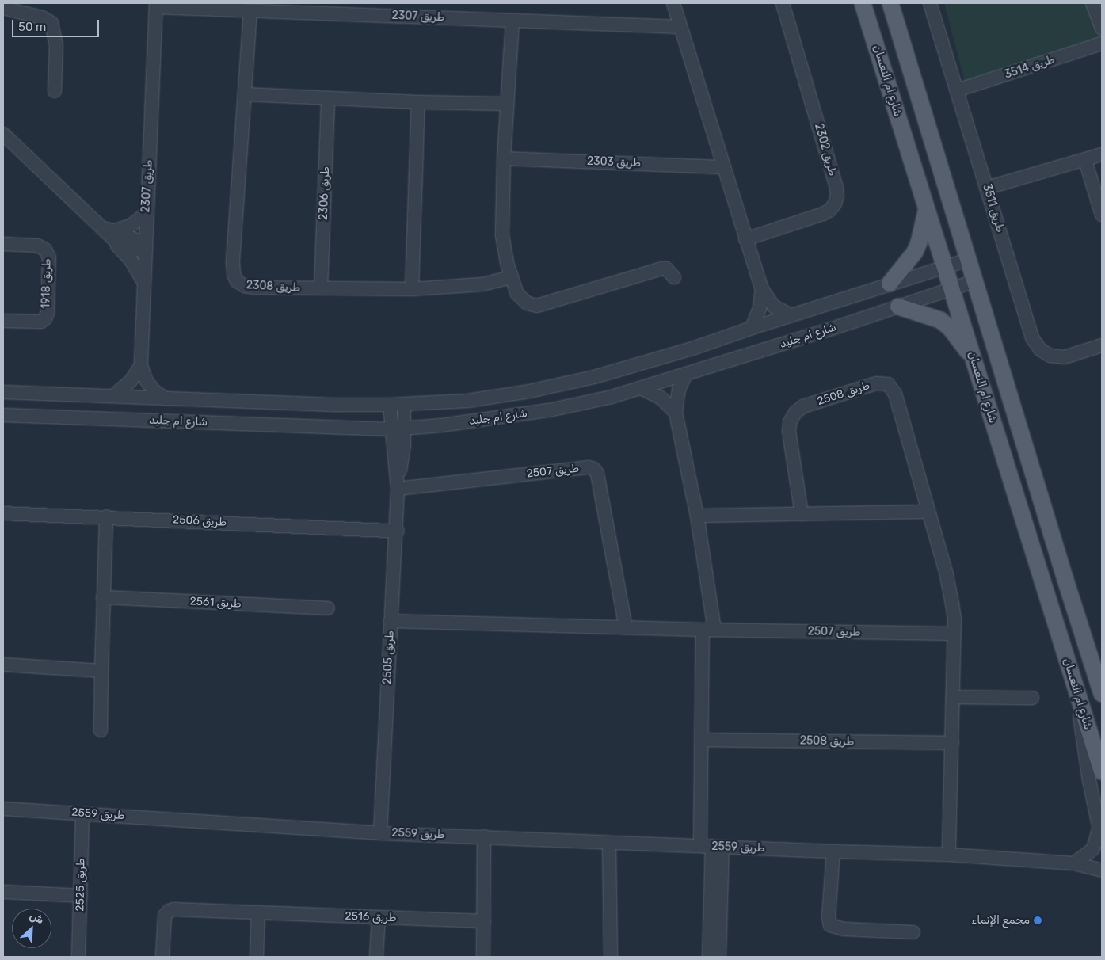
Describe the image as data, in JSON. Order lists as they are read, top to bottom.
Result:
{
  "streets": {
    "main road": ["شارع ام النعسان"],
    "street": [
      "طريق 2307",
      "طريق 3514",
      "طريق 2302",
      "طريق 2303",
      "طريق 2306",
      "طريق 3511",
      "طريق 1918",
      "طريق 2308",
      "شارع ام جليد",
      "طريق 2508",
      "طريق 2507",
      "طريق 2506",
      "طريق 2561",
      "طريق 2505",
      "طريق 2559",
      "طريق 2525",
      "طريق 2516"
    ]
  },
  "crossings": [
    ["طريق 2307", "طريق 2308"],
    ["طريق 2307", "شارع ام جليد"],
    ["طريق 3514", "طريق 3511"],
    ["شارع ام النعسان", "شارع ام جليد"],
    ["طريق 2306", "طريق 2308"],
    ["شارع ام جليد", "طريق 2505"],
    ["طريق 2508", "طريق 2507"],
    ["طريق 2508", "طريق 2559"],
    ["طريق 2507", "طريق 2505"],
    ["طريق 2506", "طريق 2505"],
    ["طريق 2505", "طريق 2559"],
    ["طريق 2559", "طريق 2525"]
  ],
  "places": ["مجمع الإنماء"],
  "scale_bar": "50 m",
  "north": "top right"
}
